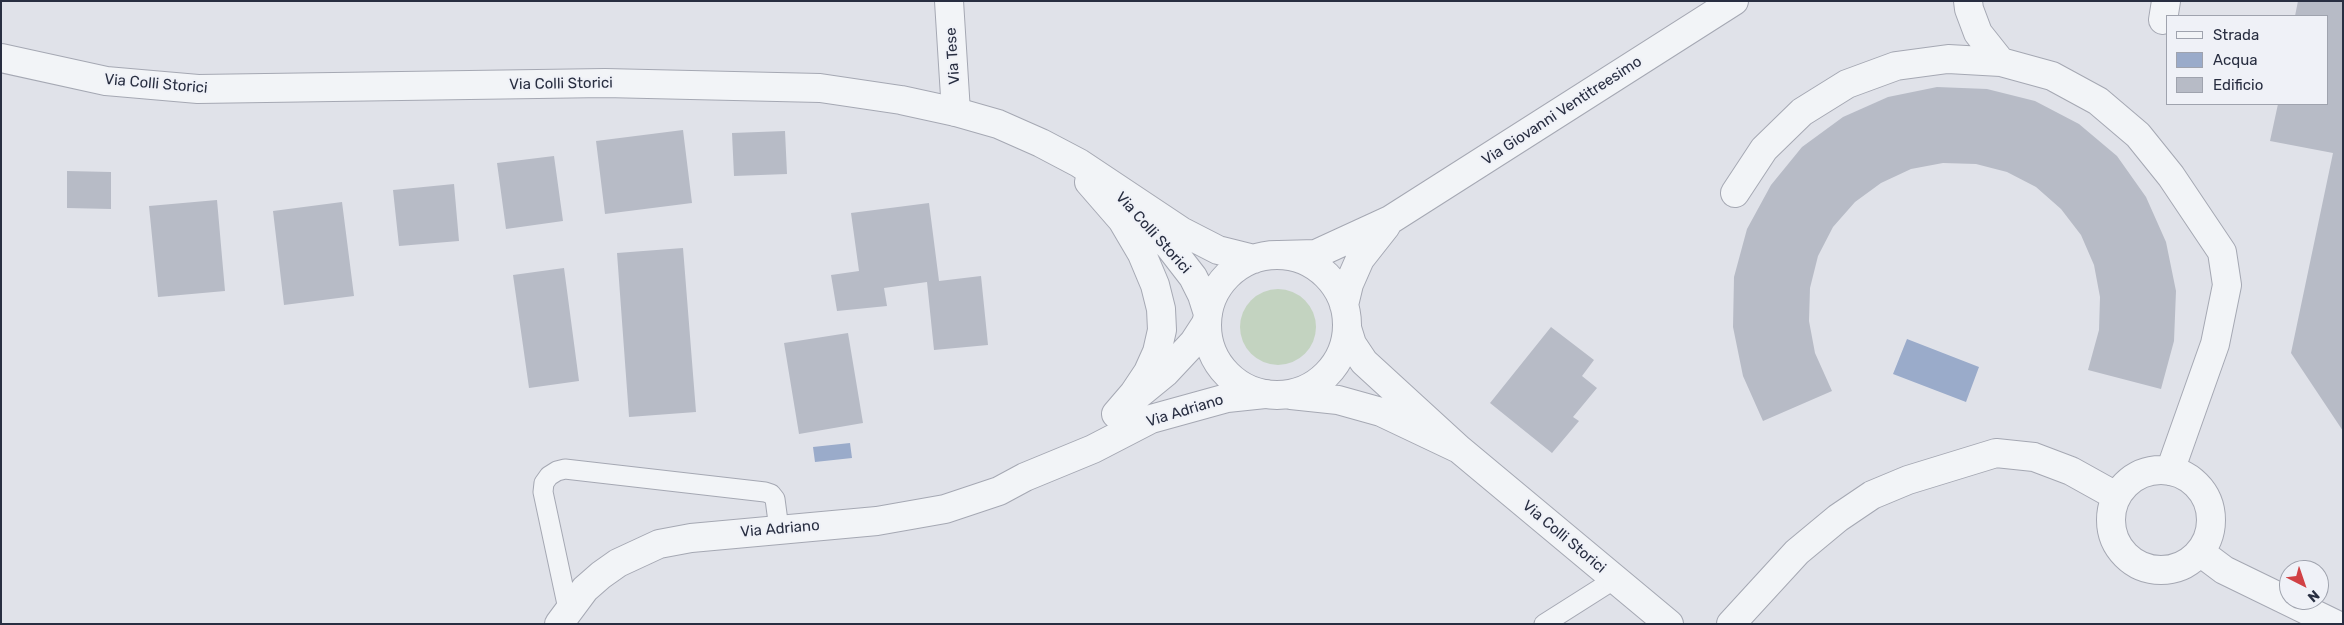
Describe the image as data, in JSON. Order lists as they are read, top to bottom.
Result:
{
  "streets": {
    "street": [
      "Via Tese",
      "Via Colli Storici",
      "Via Giovanni Ventitreesimo",
      "Via Adriano"
    ]
  },
  "crossings": [
    ["Via Tese", "Via Colli Storici"],
    ["Via Colli Storici", "Via Giovanni Ventitreesimo"],
    ["Via Colli Storici", "Via Adriano"],
    ["Via Giovanni Ventitreesimo", "Via Adriano"]
  ],
  "legend": ["Strada", "Acqua", "Edificio"],
  "north": "bottom right"
}
